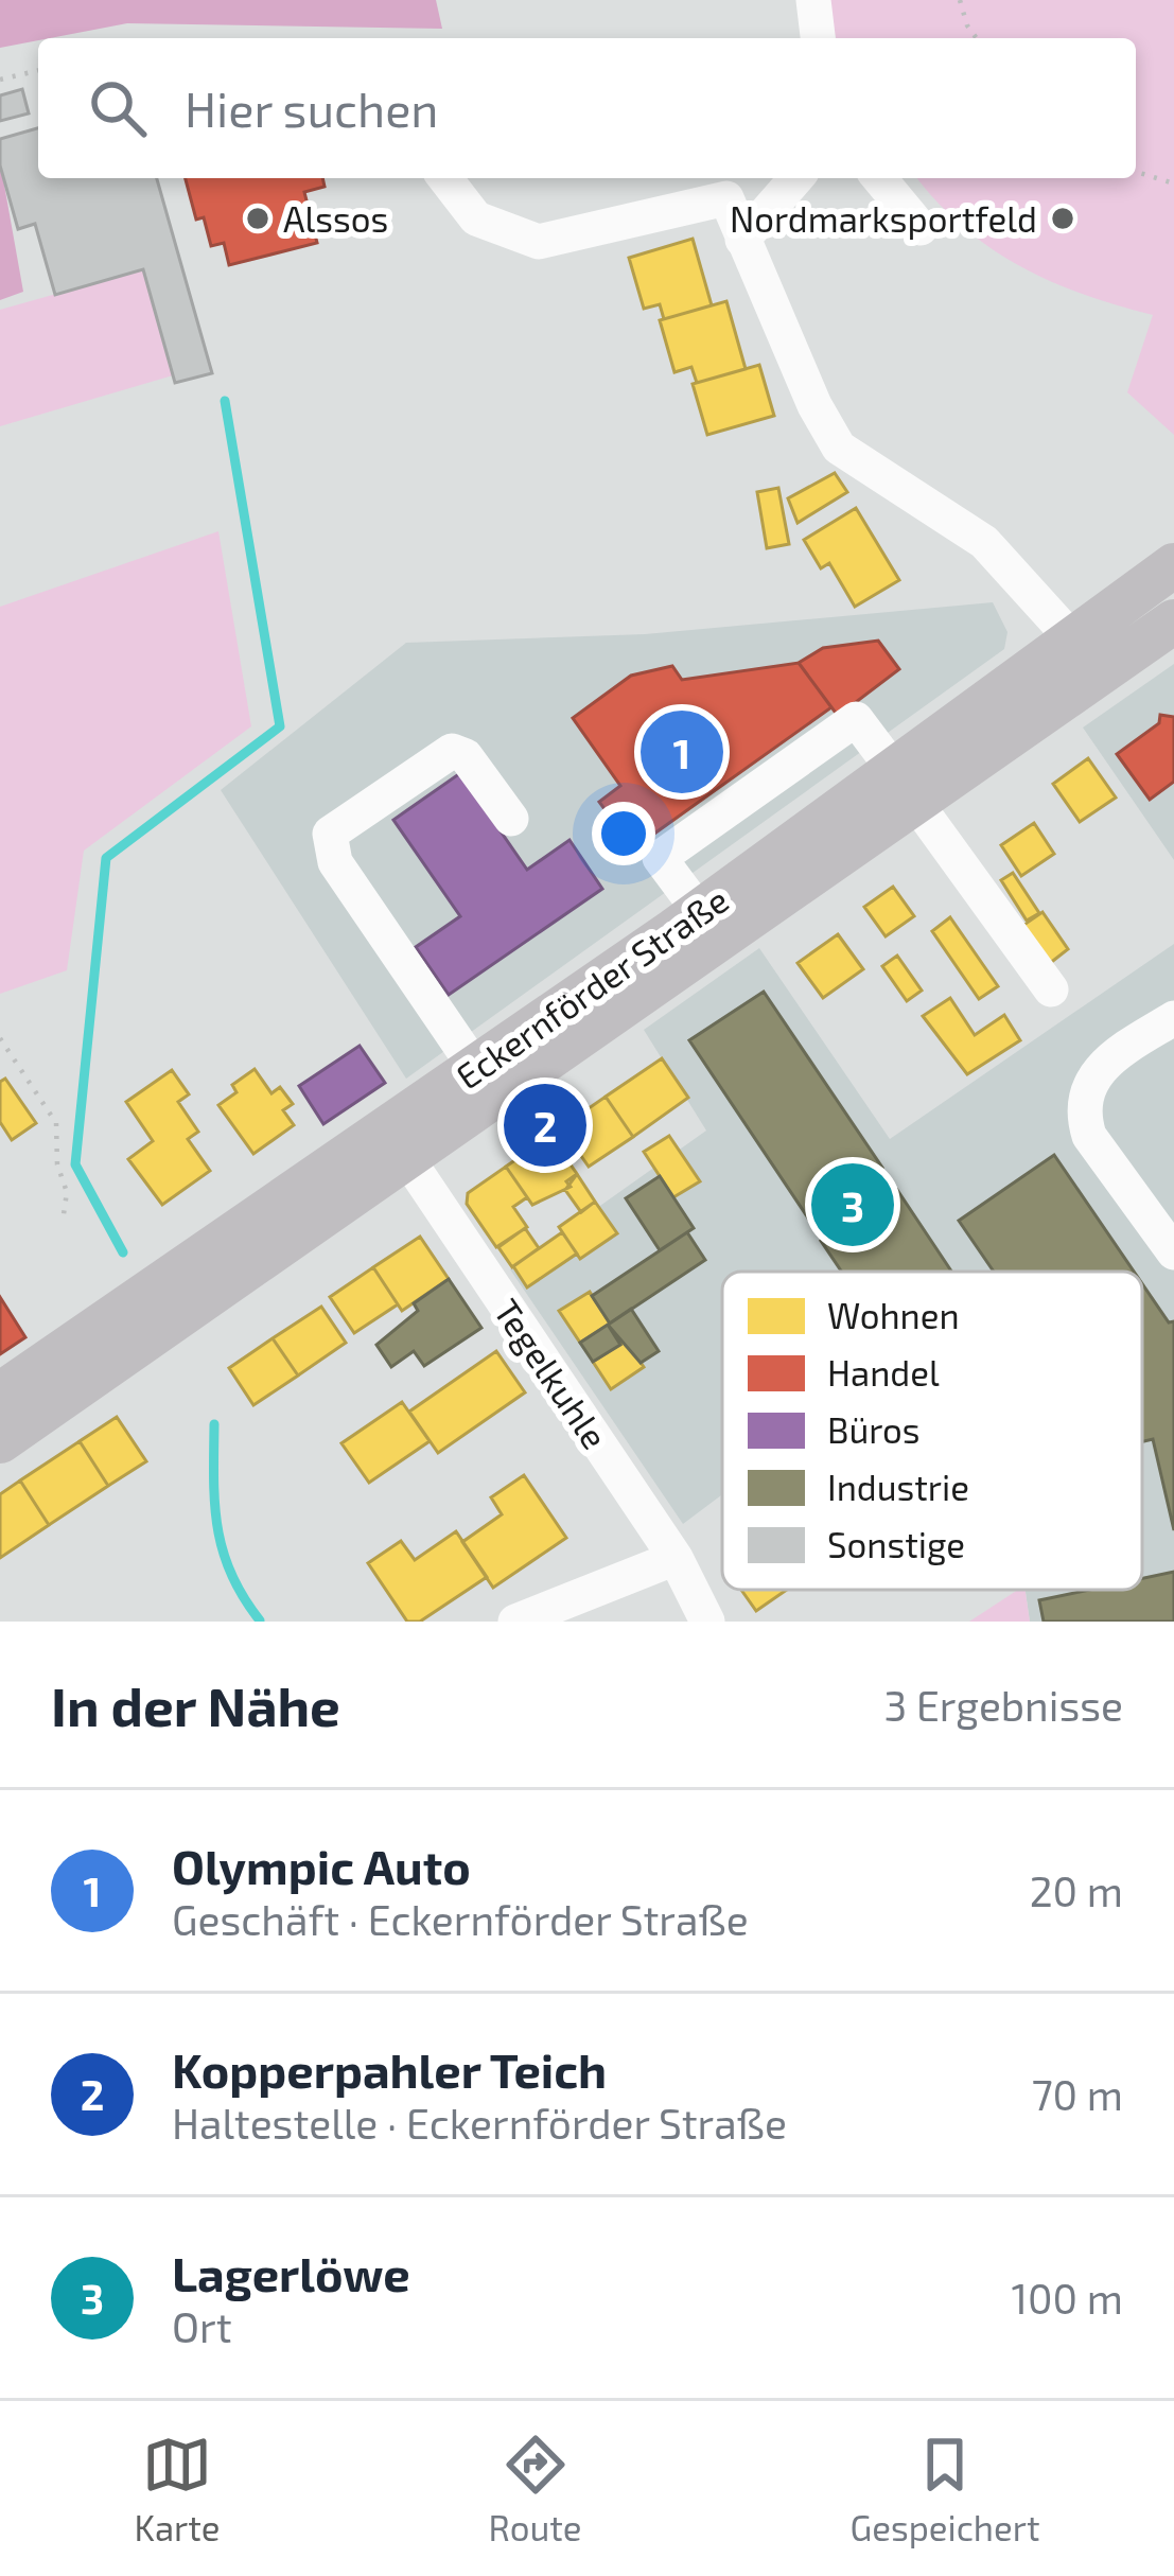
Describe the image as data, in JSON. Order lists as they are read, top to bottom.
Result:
{
  "streets": {
    "main road": ["Eckernförder Straße"],
    "street": ["Tegelkuhle"]
  },
  "crossings": [
    ["Eckernförder Straße", "Tegelkuhle"]
  ],
  "places": ["Alssos", "Nordmarksportfeld"],
  "legend": [
    "Wohnen",
    "Handel",
    "Büros",
    "Industrie",
    "Sonstige"
  ],
  "page": {
    "search": "Hier suchen",
    "pins": ["1", "2", "3"],
    "heading": ["In der Nähe", "3 Ergebnisse"],
    "list": [
      {
        "mark": "1",
        "name": "Olympic Auto",
        "note": "Geschäft · Eckernförder Straße",
        "value": "20 m"
      },
      {
        "mark": "2",
        "name": "Kopperpahler Teich",
        "note": "Haltestelle · Eckernförder Straße",
        "value": "70 m"
      },
      {
        "mark": "3",
        "name": "Lagerlöwe",
        "note": "Ort",
        "value": "100 m"
      }
    ],
    "nav": ["Karte", "Route", "Gespeichert"]
  }
}
